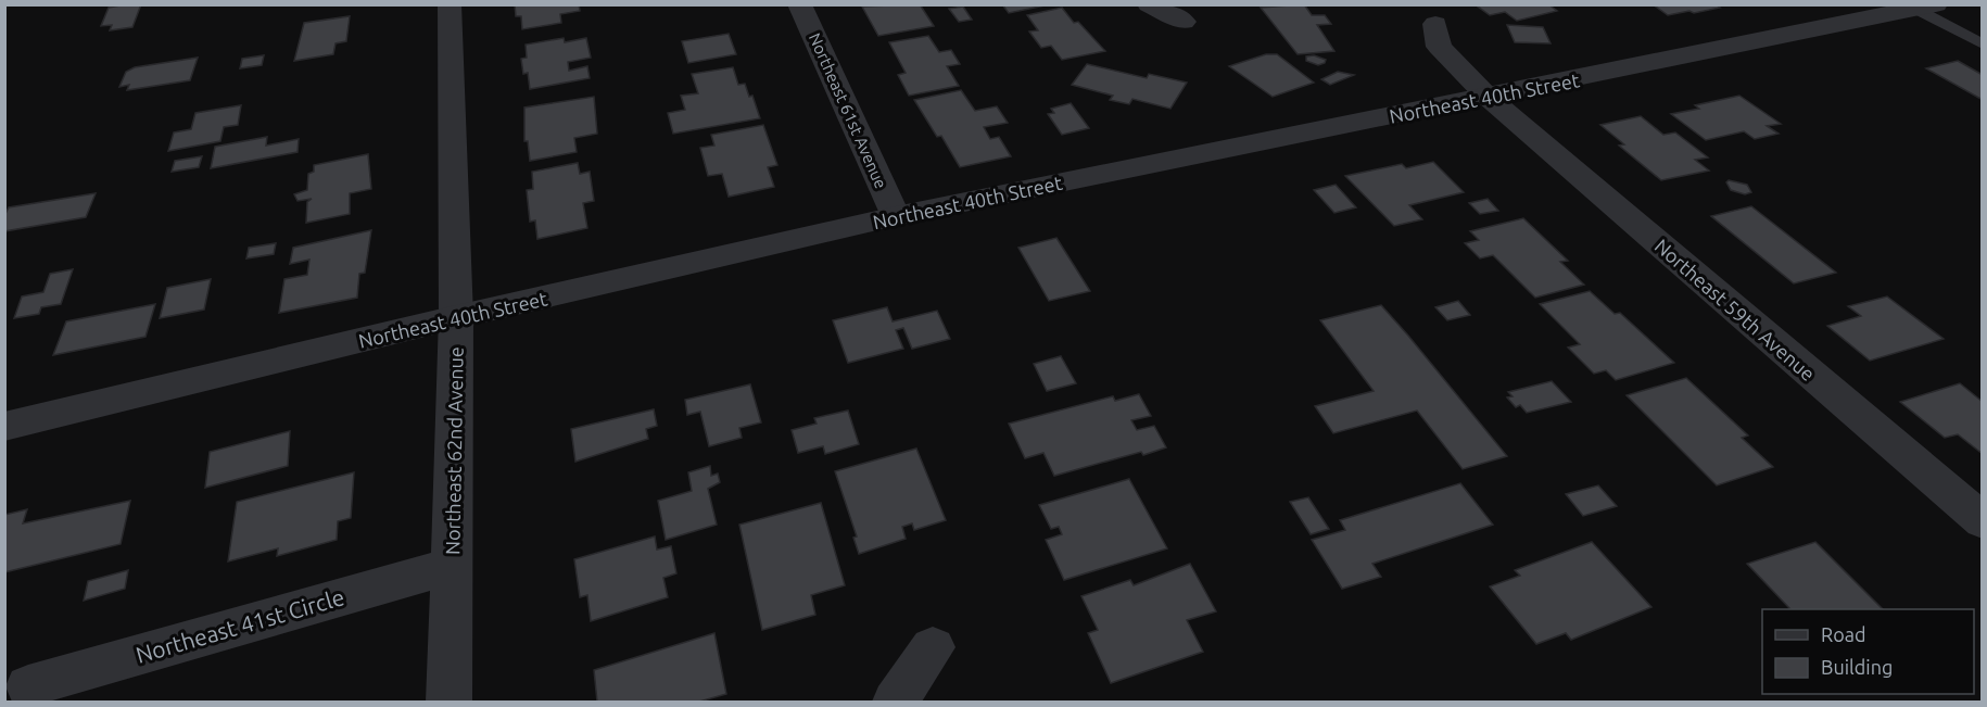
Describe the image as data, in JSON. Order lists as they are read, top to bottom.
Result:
{
  "streets": {
    "street": [
      "Northeast 40th Street",
      "Northeast 61st Avenue",
      "Northeast 59th Avenue",
      "Northeast 62nd Avenue",
      "Northeast 41st Circle"
    ]
  },
  "crossings": [
    ["Northeast 40th Street", "Northeast 61st Avenue"],
    ["Northeast 40th Street", "Northeast 59th Avenue"],
    ["Northeast 40th Street", "Northeast 62nd Avenue"],
    ["Northeast 62nd Avenue", "Northeast 41st Circle"]
  ],
  "legend": ["Road", "Building"]
}
